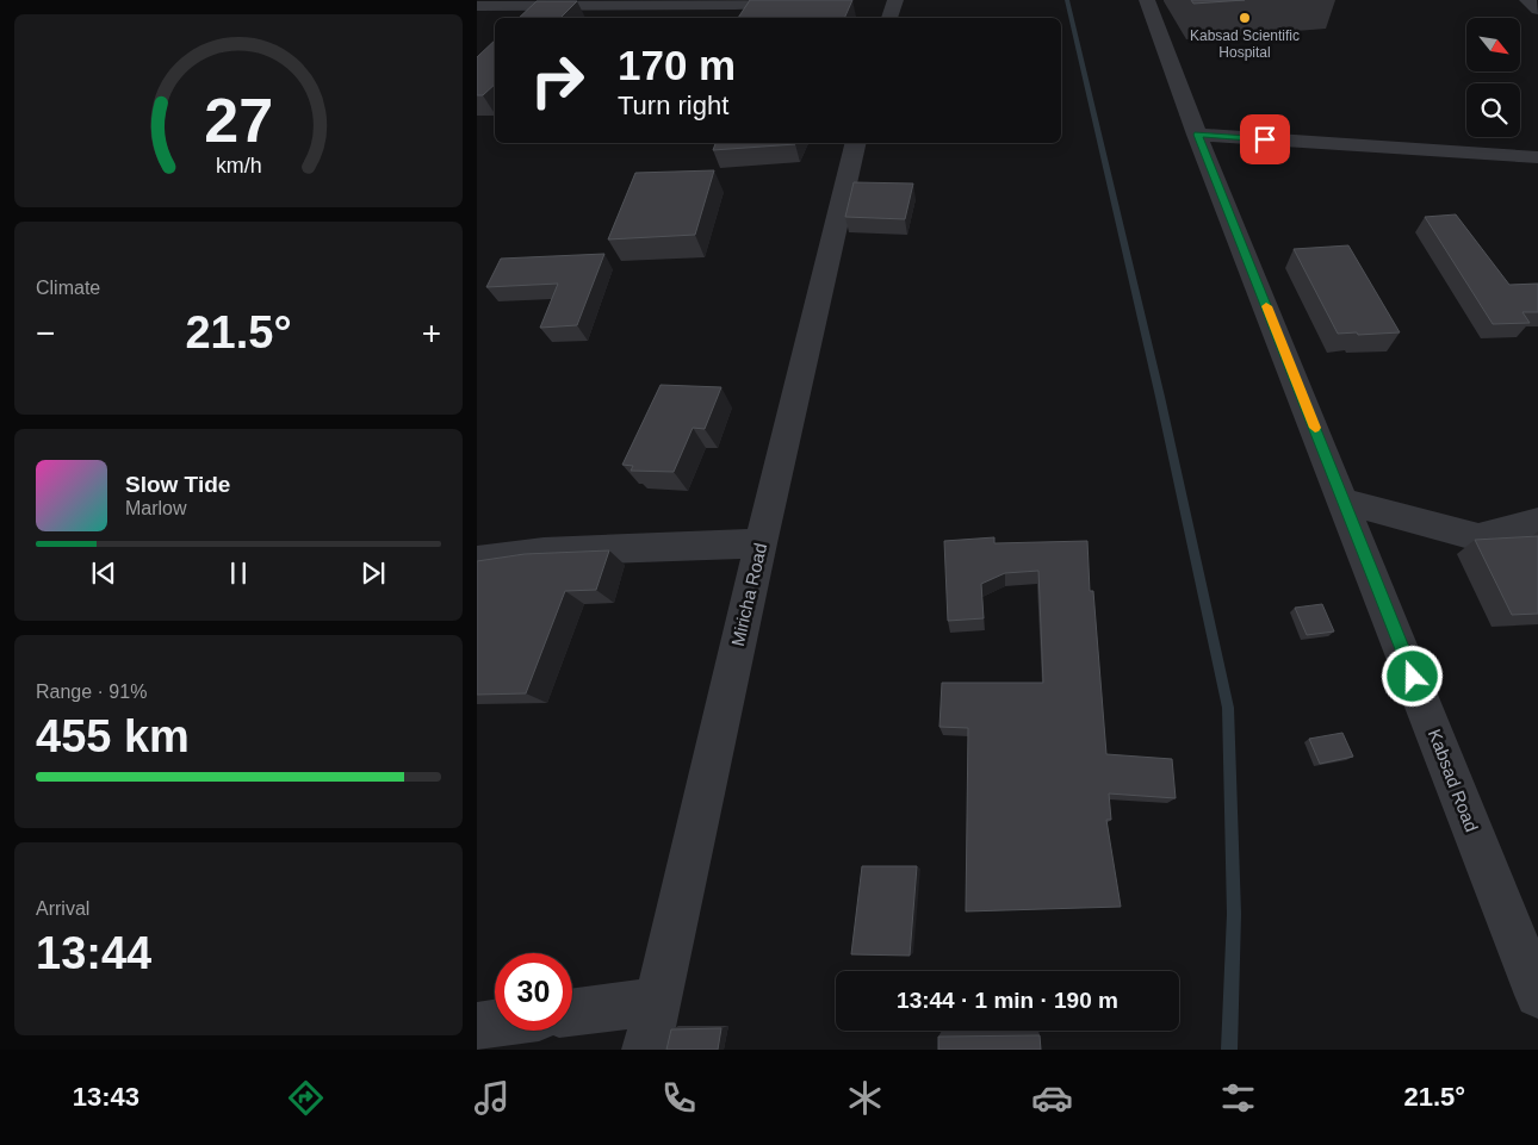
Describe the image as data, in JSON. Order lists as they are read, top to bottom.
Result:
{
  "streets": {
    "street": ["Miricha Road", "Kabsad Road"]
  },
  "places": ["Kabsad Scientific Hospital"],
  "north": "bottom right",
  "page": {
    "turn": ["170 m", "Turn right"],
    "tile": [
      "Climate",
      ["Range · 91%", "455 km"],
      ["Arrival", "13:44"]
    ],
    "heat": ["−", "21.5°", "+"],
    "song": ["Slow Tide", "Marlow"],
    "limit": "30",
    "trip": "13:44 · 1 min · 190 m",
    "tabs": ["13:43", "21.5°"],
    "gauge": ["27", "km/h"]
  }
}
